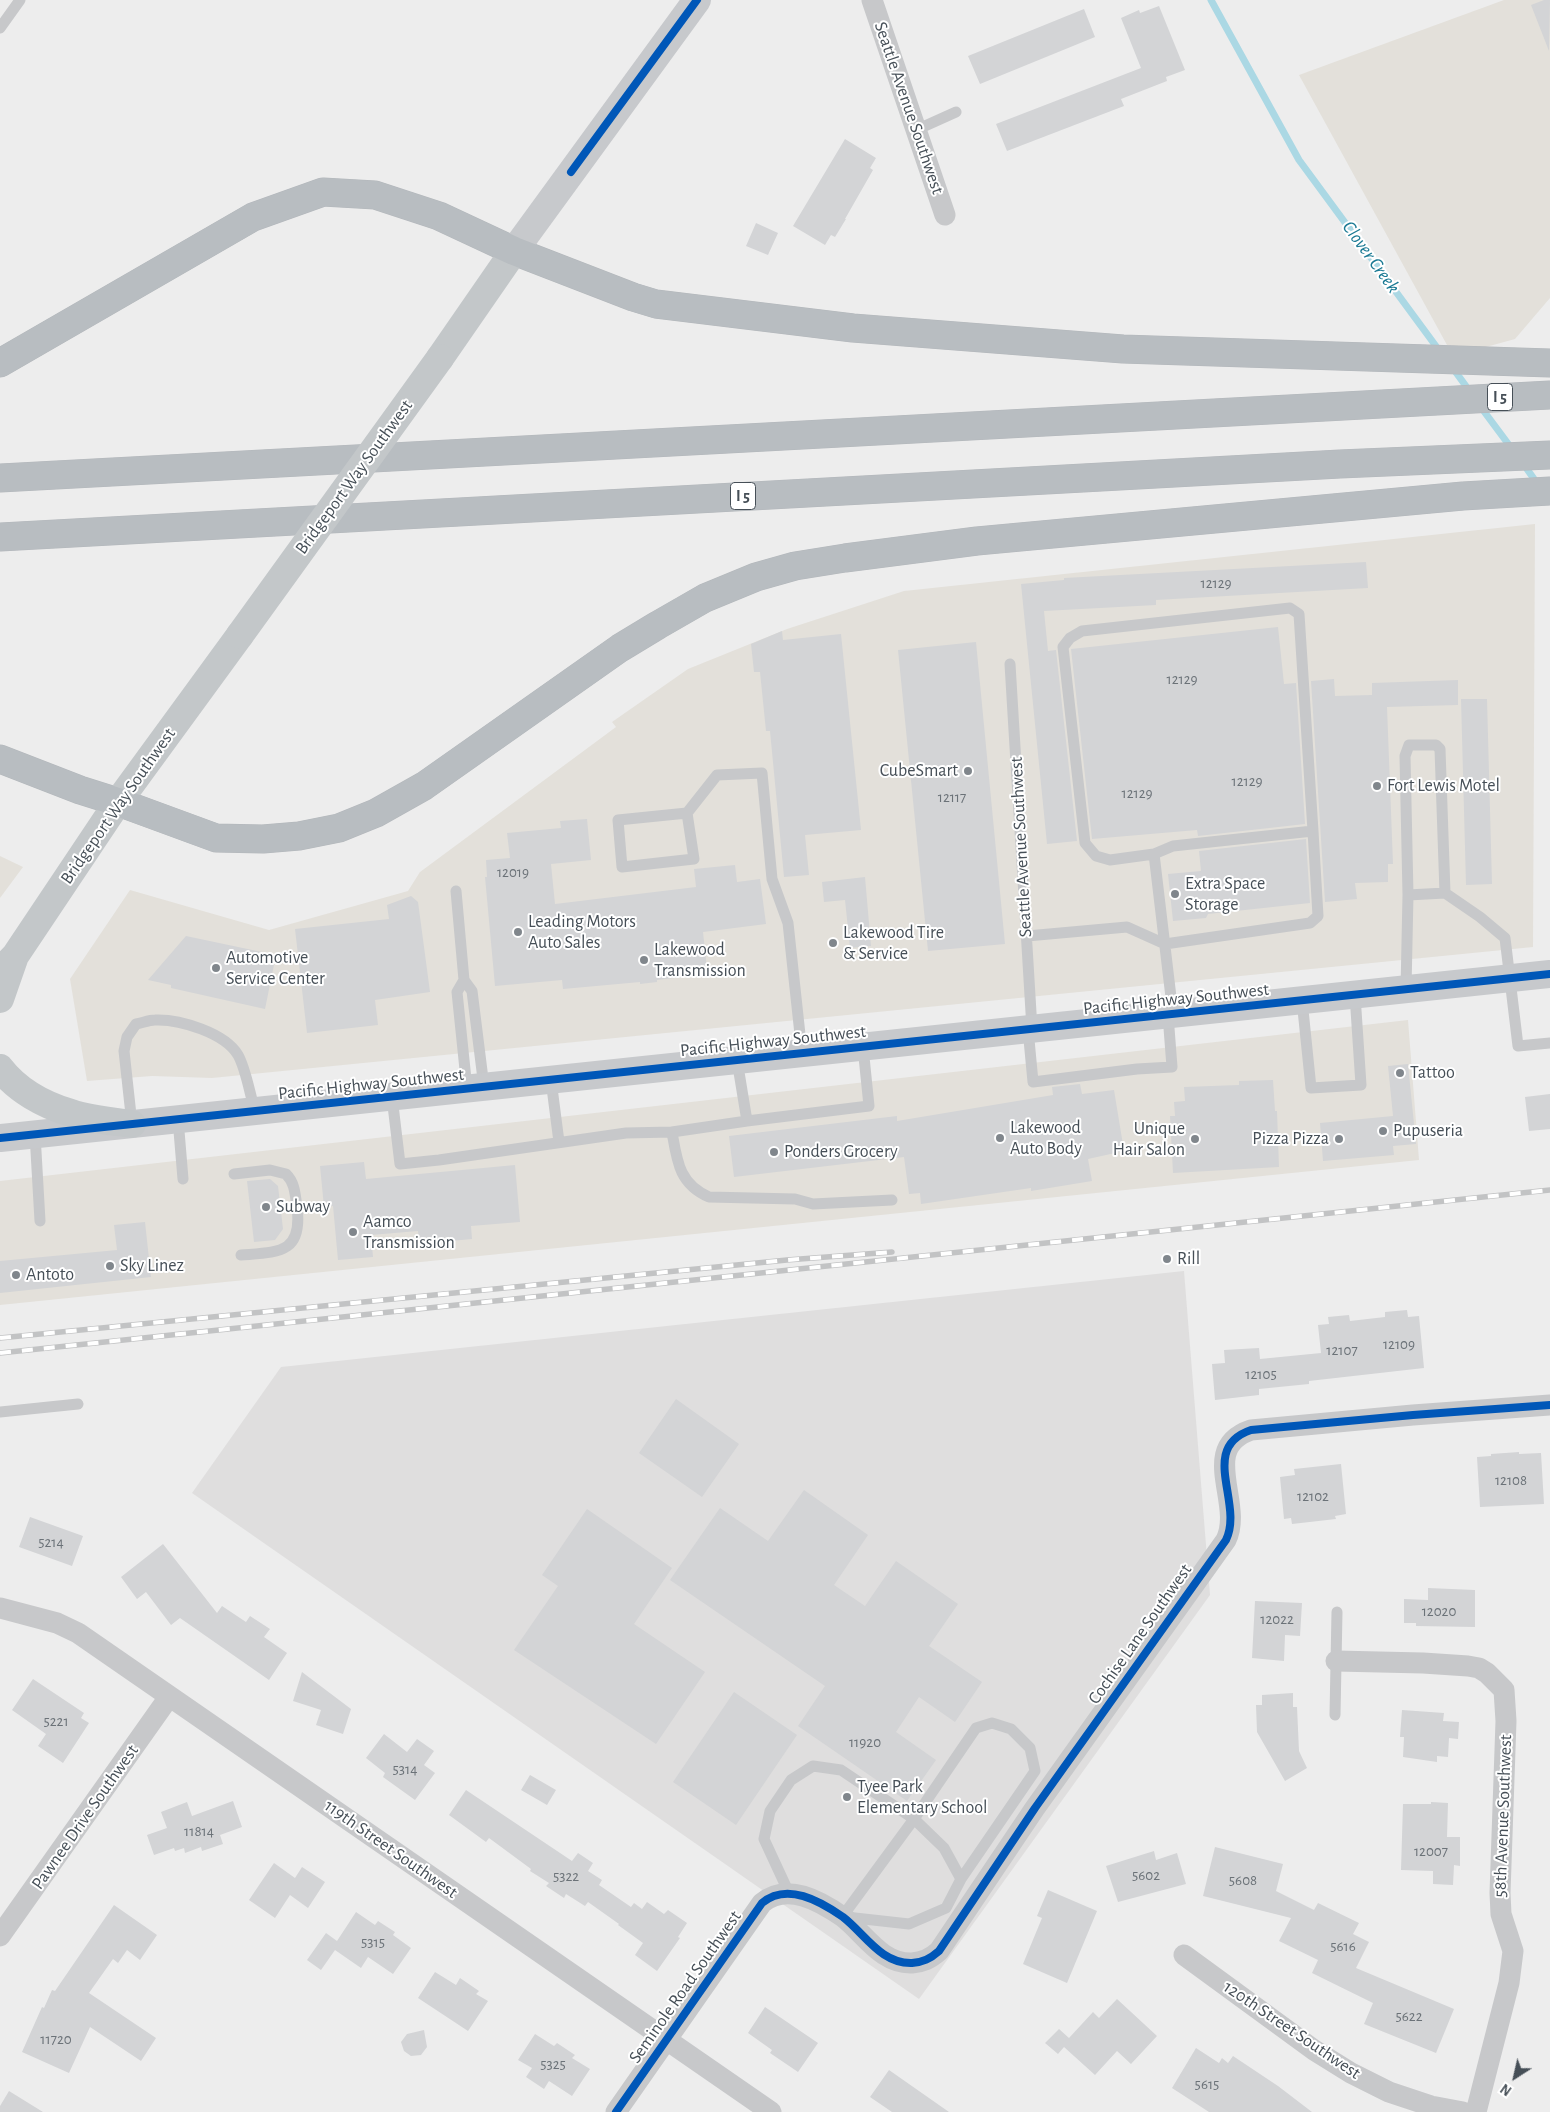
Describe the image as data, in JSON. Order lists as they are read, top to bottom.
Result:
{
  "streets": {
    "highway": ["I 5"],
    "main road": ["Bridgeport Way Southwest"],
    "street": [
      "Seattle Avenue Southwest",
      "Pacific Highway Southwest",
      "Cochise Lane Southwest",
      "58th Avenue Southwest",
      "Pawnee Drive Southwest",
      "119th Street Southwest",
      "Seminole Road Southwest",
      "120th Street Southwest"
    ]
  },
  "crossings": [
    ["Seattle Avenue Southwest", "Pacific Highway Southwest"],
    ["Cochise Lane Southwest", "Seminole Road Southwest"],
    ["Pawnee Drive Southwest", "119th Street Southwest"],
    ["119th Street Southwest", "Seminole Road Southwest"]
  ],
  "water": ["Clover Creek"],
  "places": [
    "CubeSmart",
    "Fort Lewis Motel",
    "Extra Space Storage",
    "Leading Motors Auto Sales",
    "Lakewood Tire & Service",
    "Lakewood Transmission",
    "Automotive Service Center",
    "Tattoo",
    "Pupuseria",
    "Lakewood Auto Body",
    "Unique Hair Salon",
    "Pizza Pizza",
    "Ponders Grocery",
    "Subway",
    "Aamco Transmission",
    "Rill",
    "Sky Linez",
    "Antoto",
    "Tyee Park Elementary School"
  ],
  "house_numbers": [
    "12129",
    "12129",
    "12129",
    "12129",
    "12117",
    "12019",
    "12109",
    "12107",
    "12105",
    "12108",
    "12102",
    "5214",
    "12020",
    "12022",
    "5221",
    "11920",
    "5314",
    "11814",
    "12007",
    "5602",
    "5322",
    "5608",
    "5315",
    "5616",
    "5622",
    "11720",
    "5325",
    "5615"
  ],
  "north": "bottom left"
}
